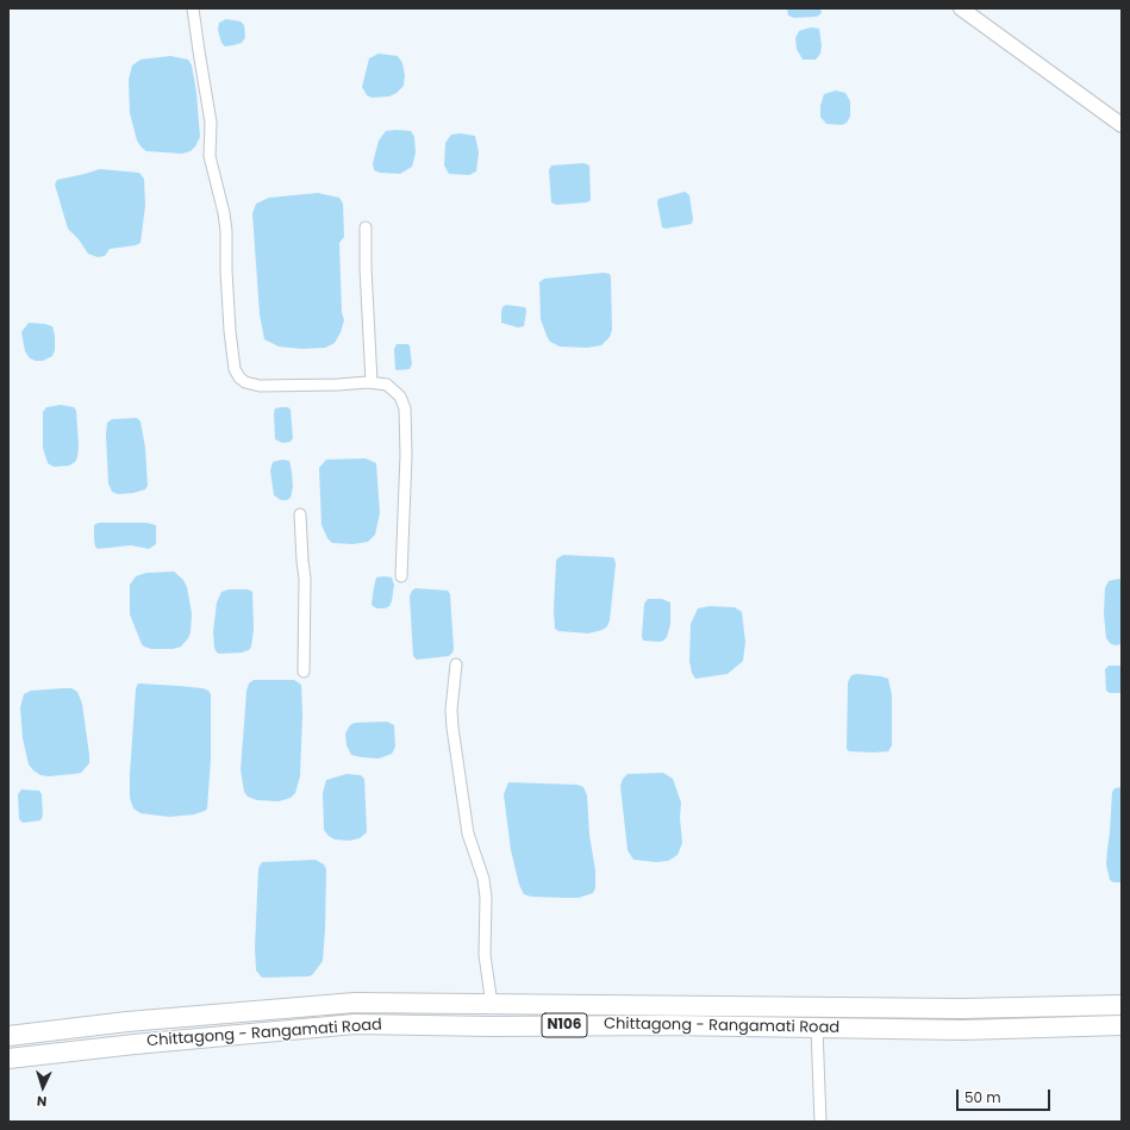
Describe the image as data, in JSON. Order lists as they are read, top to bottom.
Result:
{
  "streets": {
    "highway": ["N106", "Chittagong - Rangamati Road"]
  },
  "scale_bar": "50 m",
  "north": "bottom"
}
